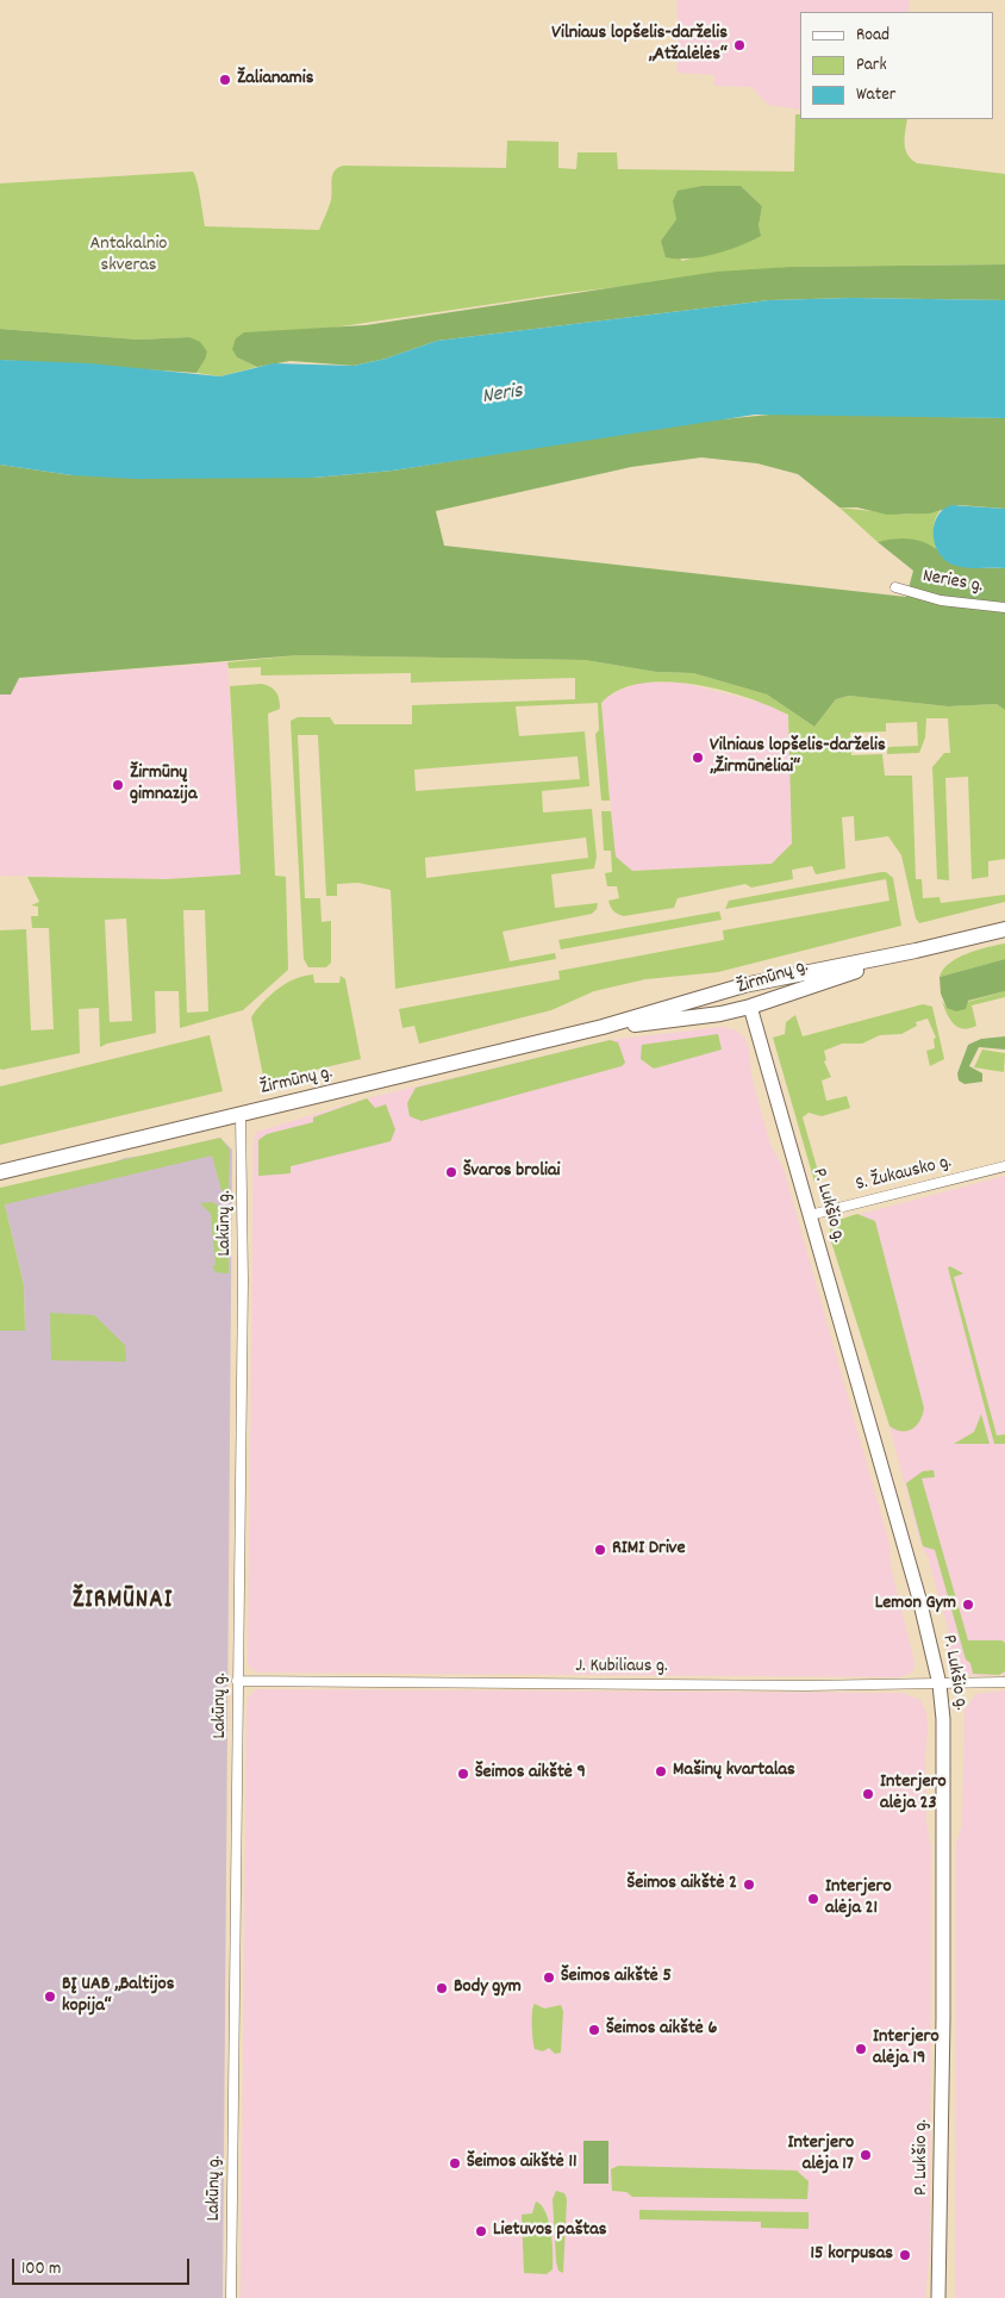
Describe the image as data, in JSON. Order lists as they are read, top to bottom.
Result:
{
  "streets": {
    "main road": ["Žirmūnų g."],
    "street": [
      "Neries g.",
      "S. Žukausko g.",
      "P. Lukšio g.",
      "Lakūnų g.",
      "J. Kubiliaus g."
    ]
  },
  "crossings": [
    ["Žirmūnų g.", "P. Lukšio g."],
    ["Žirmūnų g.", "Lakūnų g."],
    ["S. Žukausko g.", "P. Lukšio g."],
    ["P. Lukšio g.", "J. Kubiliaus g."],
    ["Lakūnų g.", "J. Kubiliaus g."]
  ],
  "districts": ["ŽIRMŪNAI"],
  "water": ["Neris"],
  "parks": ["Antakalnio skveras"],
  "places": [
    "Vilniaus lopšelis-darželis „Atžalėlės“",
    "Žalianamis",
    "Vilniaus lopšelis-darželis „Žirmūnėliai“",
    "Žirmūnų gimnazija",
    "Švaros broliai",
    "RIMI Drive",
    "Lemon Gym",
    "Mašinų kvartalas",
    "Šeimos aikštė 9",
    "Interjero alėja 23",
    "Šeimos aikštė 2",
    "Interjero alėja 21",
    "Šeimos aikštė 5",
    "Body gym",
    "BĮ UAB „Baltijos kopija“",
    "Šeimos aikštė 6",
    "Interjero alėja 19",
    "Interjero alėja 17",
    "Šeimos aikštė 11",
    "Lietuvos paštas",
    "15 korpusas"
  ],
  "legend": ["Road", "Park", "Water"],
  "scale_bar": "100 m"
}
